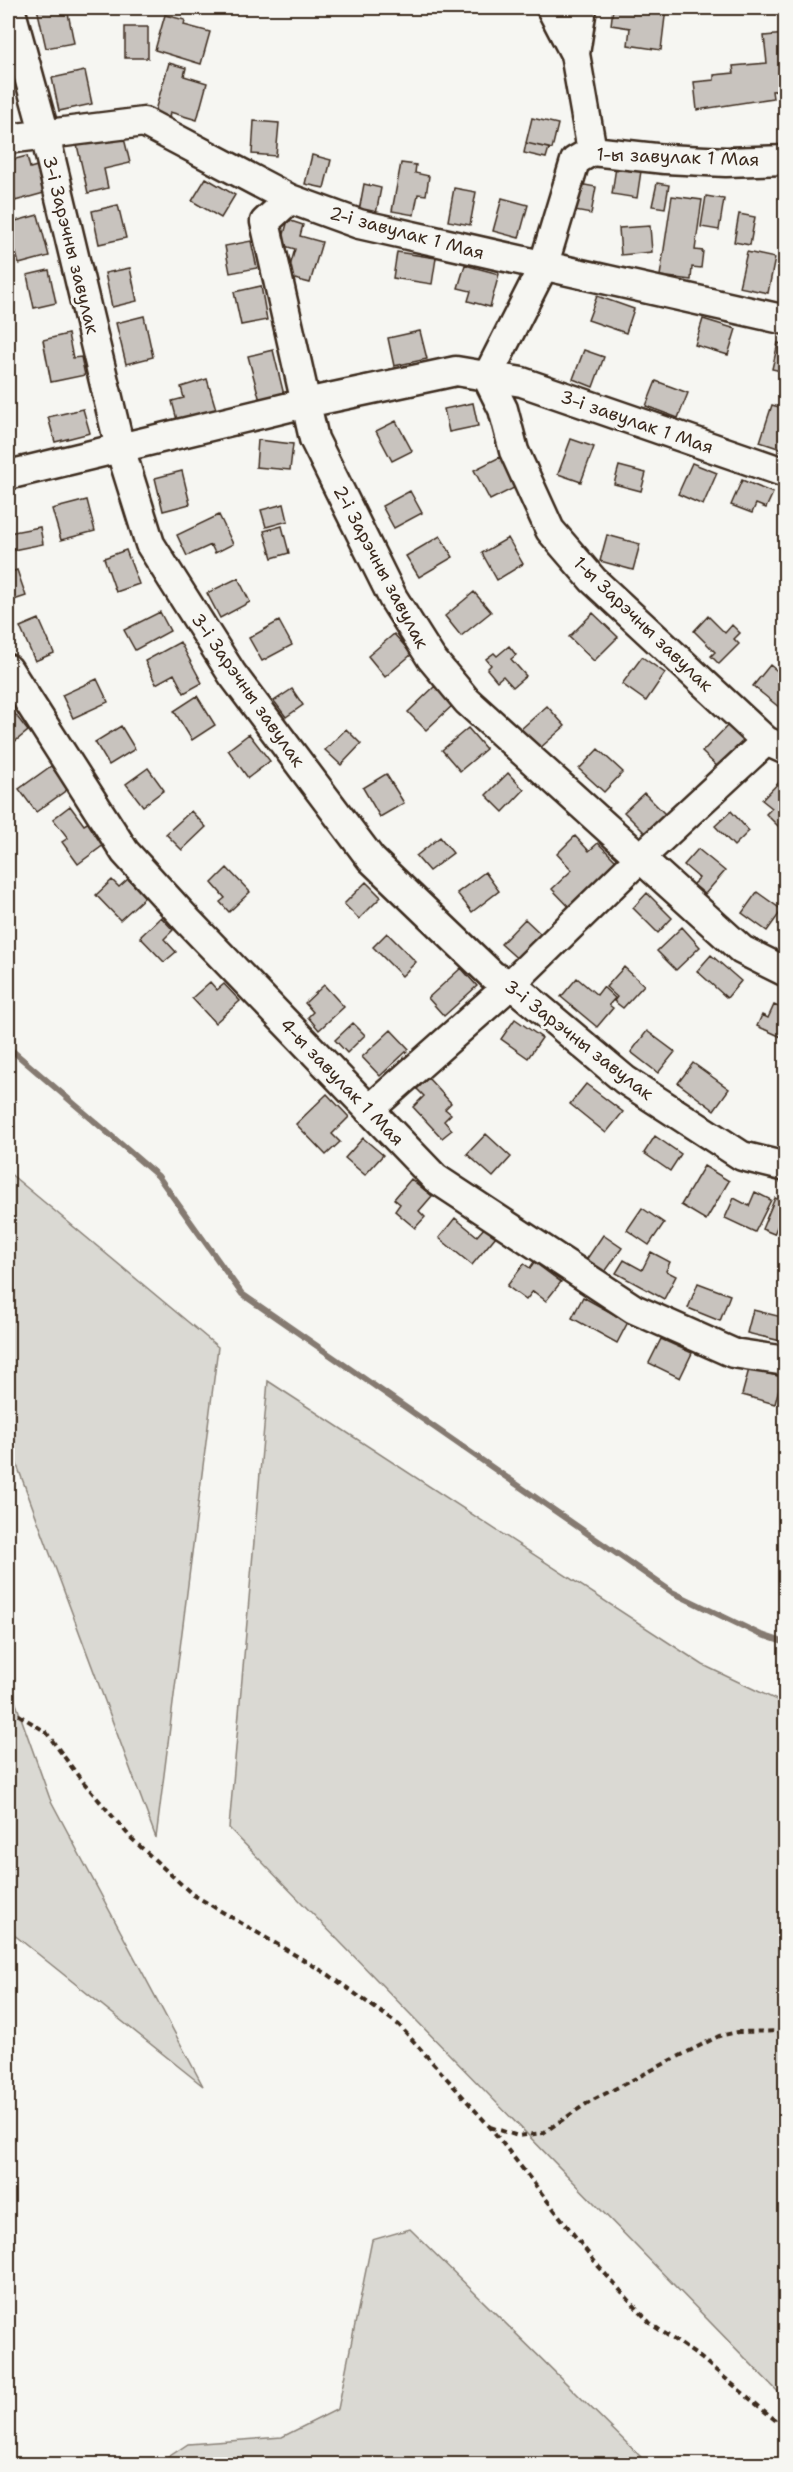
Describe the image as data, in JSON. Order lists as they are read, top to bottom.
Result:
{
  "streets": {
    "street": [
      "1-ы завулак 1 Мая",
      "2-і завулак 1 Мая",
      "3-і Зарэчны завулак",
      "3-і завулак 1 Мая",
      "2-і Зарэчны завулак",
      "1-ы Зарэчны завулак",
      "4-ы завулак 1 Мая"
    ]
  },
  "crossings": [
    ["1-ы завулак 1 Мая", "2-і завулак 1 Мая"],
    ["1-ы завулак 1 Мая", "3-і завулак 1 Мая"],
    ["1-ы завулак 1 Мая", "1-ы Зарэчны завулак"],
    ["2-і завулак 1 Мая", "3-і Зарэчны завулак"],
    ["2-і завулак 1 Мая", "2-і Зарэчны завулак"],
    ["3-і Зарэчны завулак", "3-і завулак 1 Мая"],
    ["3-і завулак 1 Мая", "2-і Зарэчны завулак"],
    ["3-і завулак 1 Мая", "1-ы Зарэчны завулак"]
  ]
}
